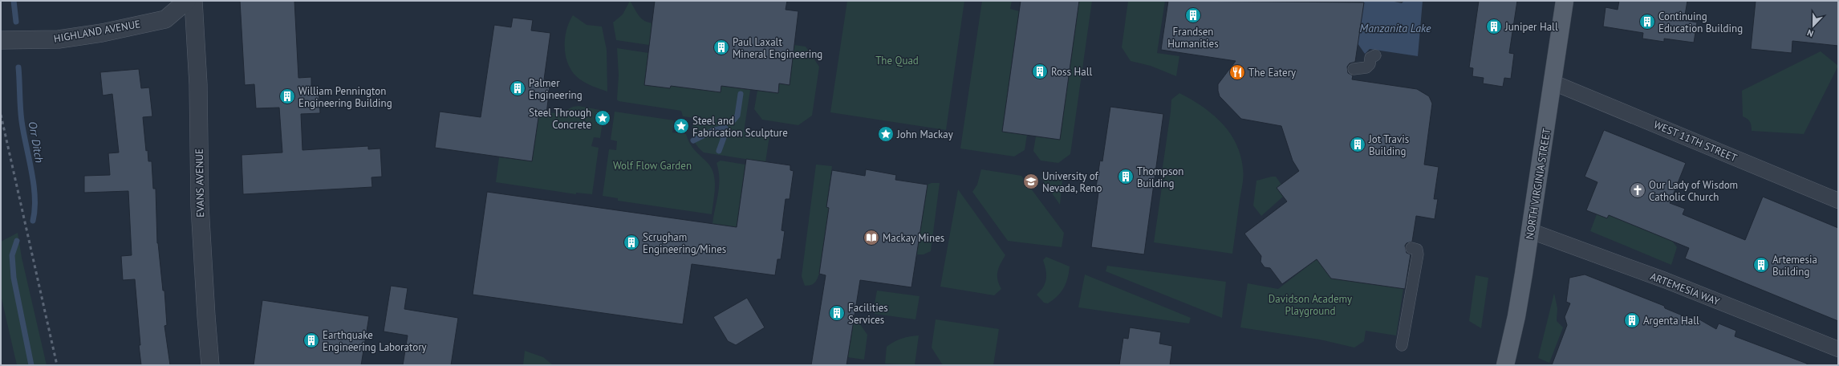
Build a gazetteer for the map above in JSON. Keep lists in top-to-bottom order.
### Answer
{
  "streets": {
    "main road": ["NORTH VIRGINIA STREET"],
    "street": [
      "HIGHLAND AVENUE",
      "WEST 11TH STREET",
      "EVANS AVENUE",
      "ARTEMESIA WAY"
    ]
  },
  "crossings": [
    ["WEST 11TH STREET", "NORTH VIRGINIA STREET"],
    ["NORTH VIRGINIA STREET", "ARTEMESIA WAY"]
  ],
  "water": ["Manzanita Lake", "Orr Ditch"],
  "parks": ["The Quad", "Wolf Flow Garden", "Davidson Academy Playground"],
  "places": {
    "building": [
      "Frandsen Humanities",
      "Continuing Education Building",
      "Juniper Hall",
      "Paul Laxalt Mineral Engineering",
      "Ross Hall",
      "Palmer Engineering",
      "William Pennington Engineering Building",
      "Jot Travis Building",
      "Thompson Building",
      "Scrugham Engineering/Mines",
      "Artemesia Building",
      "Facilities Services",
      "Argenta Hall",
      "Earthquake Engineering Laboratory"
    ],
    "restaurant": ["The Eatery"],
    "place": ["Steel Through Concrete", "Steel and Fabrication Sculpture", "John Mackay"],
    "school or university": ["University of Nevada, Reno"],
    "church": ["Our Lady of Wisdom Catholic Church"],
    "library": ["Mackay Mines"]
  },
  "north": "bottom"
}
